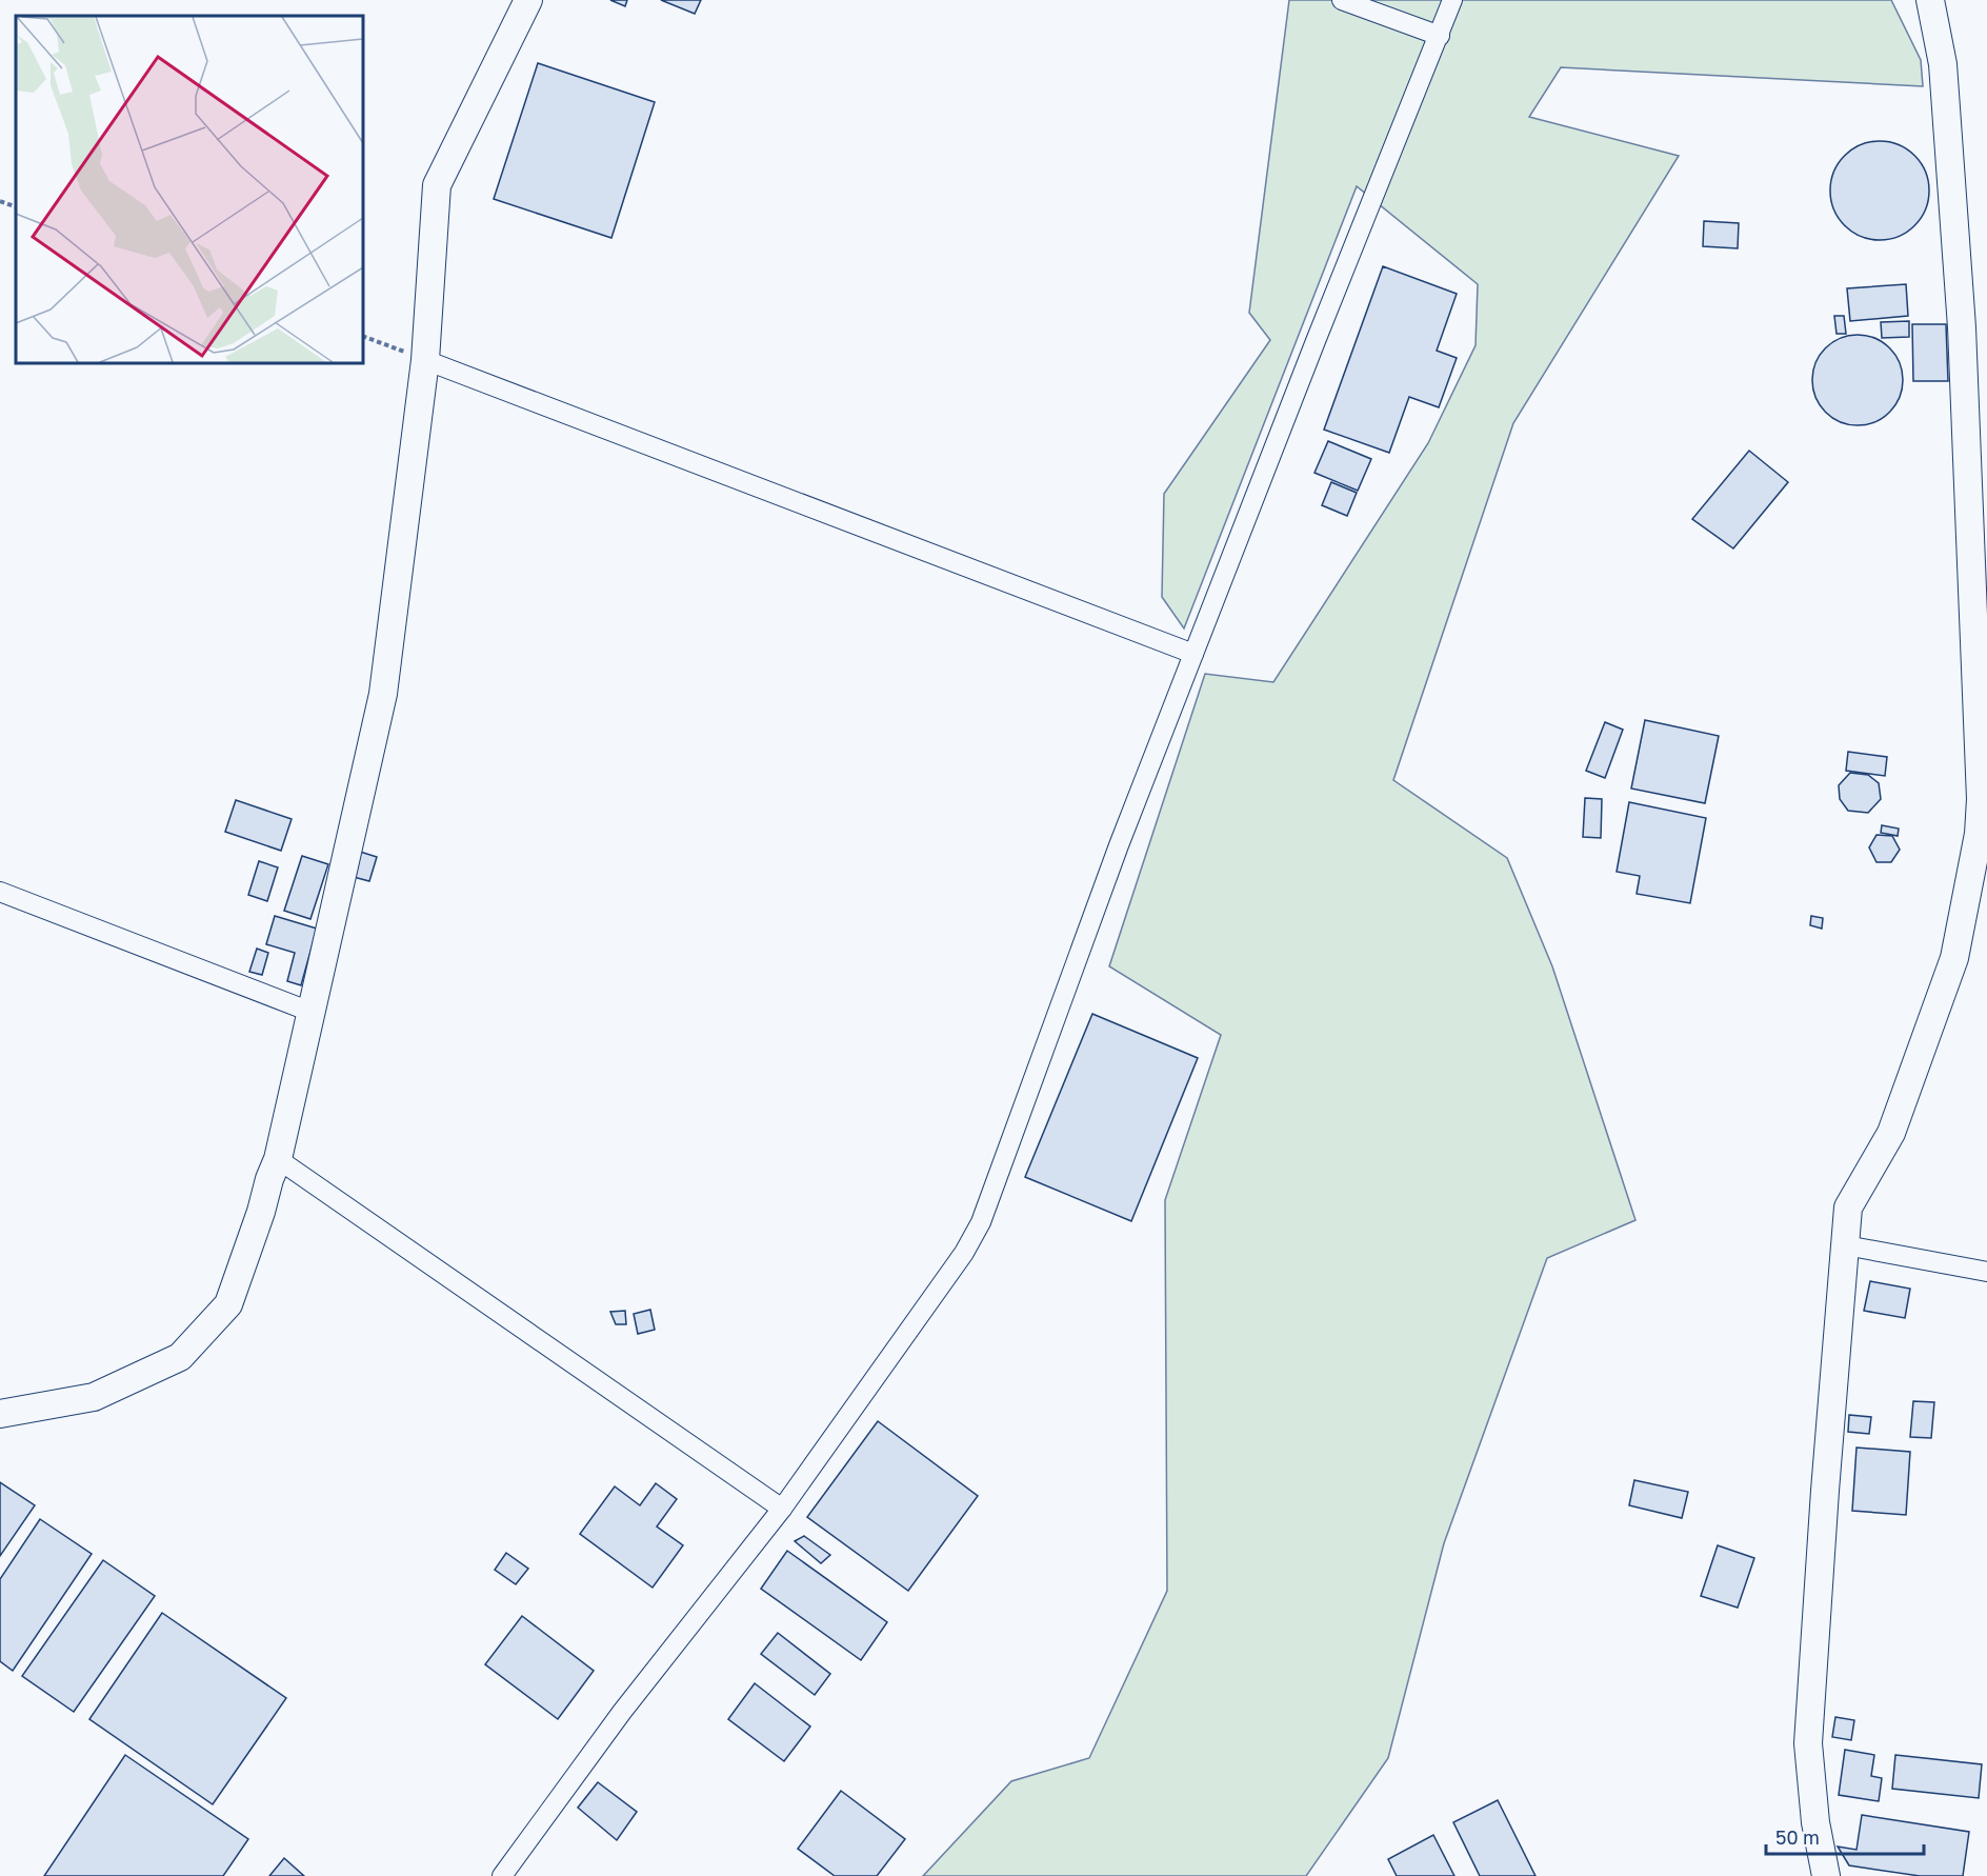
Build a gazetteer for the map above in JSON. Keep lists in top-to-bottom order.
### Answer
{
  "scale_bar": "50 m"
}
